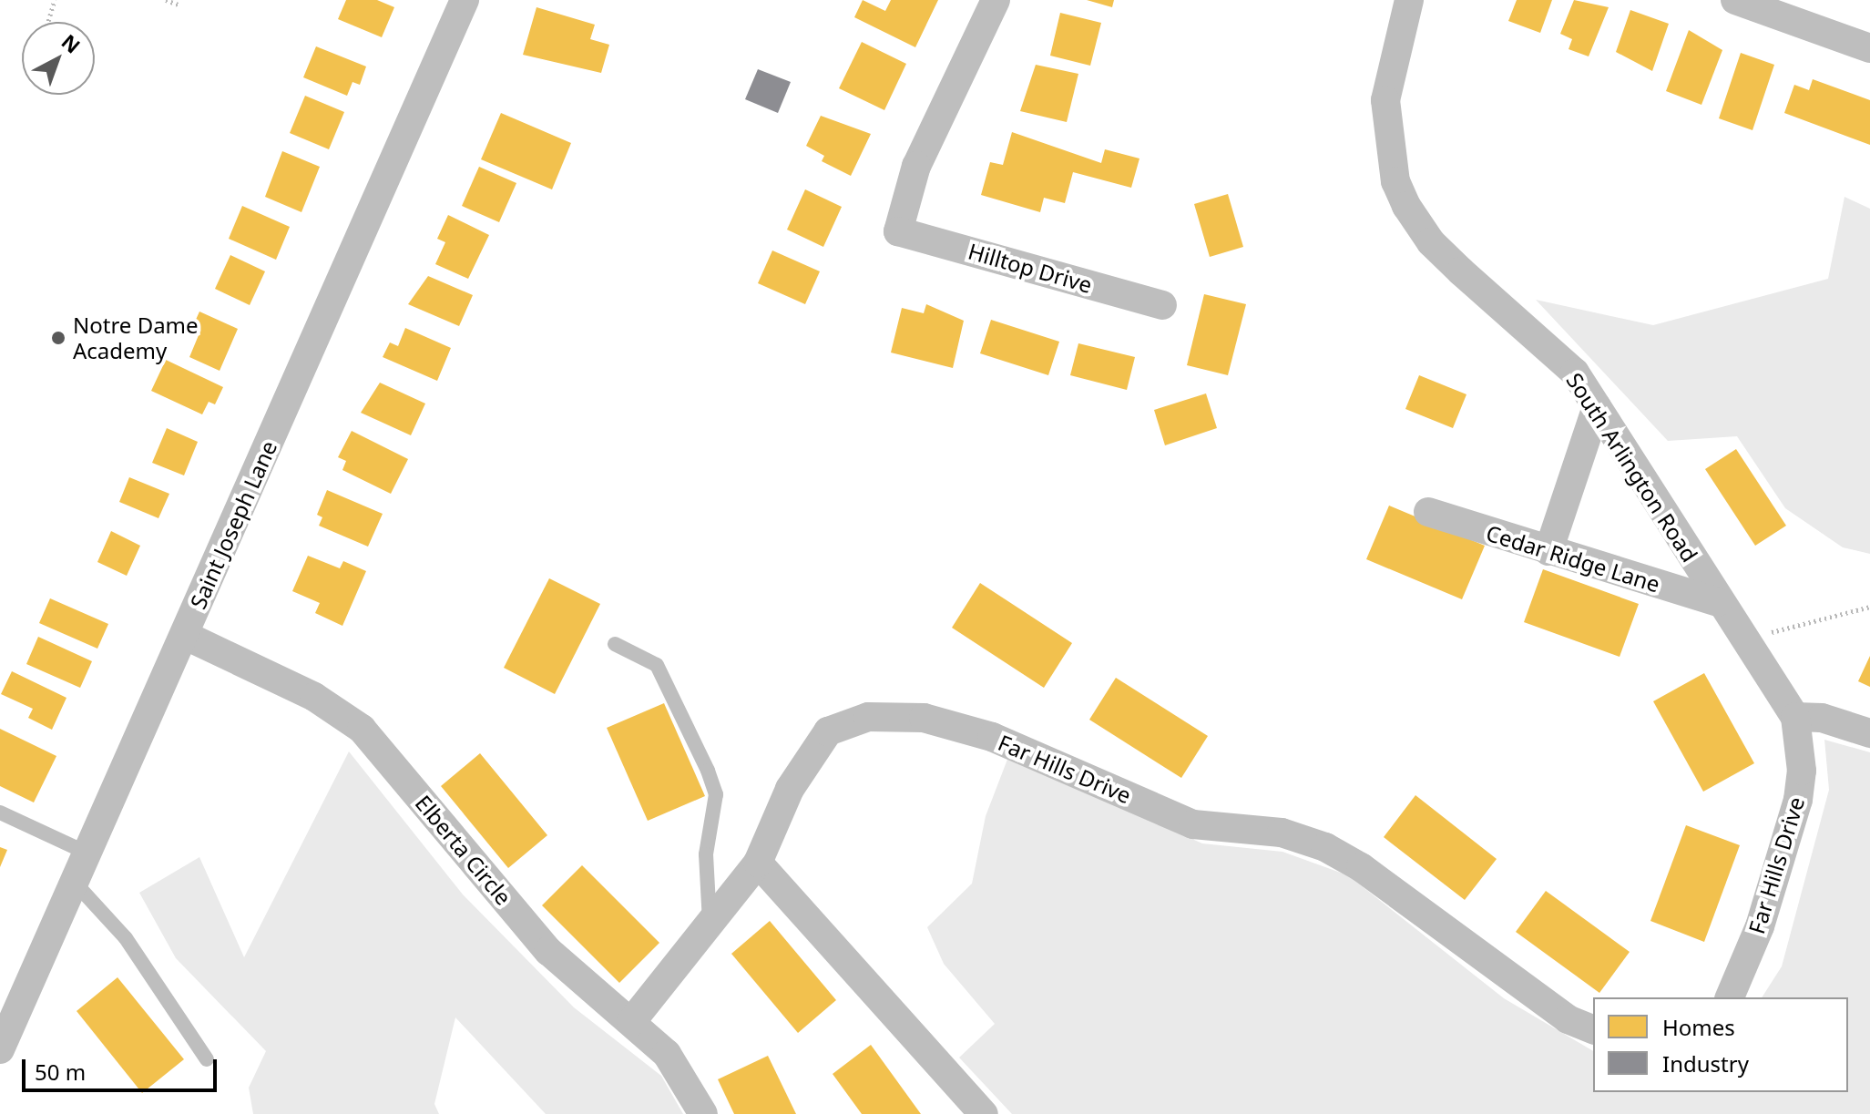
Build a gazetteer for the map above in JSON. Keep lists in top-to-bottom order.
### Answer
{
  "streets": {
    "street": [
      "Hilltop Drive",
      "South Arlington Road",
      "Saint Joseph Lane",
      "Cedar Ridge Lane",
      "Far Hills Drive",
      "Elberta Circle"
    ]
  },
  "crossings": [
    ["South Arlington Road", "Cedar Ridge Lane"],
    ["South Arlington Road", "Far Hills Drive"],
    ["Saint Joseph Lane", "Elberta Circle"],
    ["Far Hills Drive", "Elberta Circle"]
  ],
  "places": ["Notre Dame Academy"],
  "legend": ["Homes", "Industry"],
  "scale_bar": "50 m",
  "north": "top right"
}
